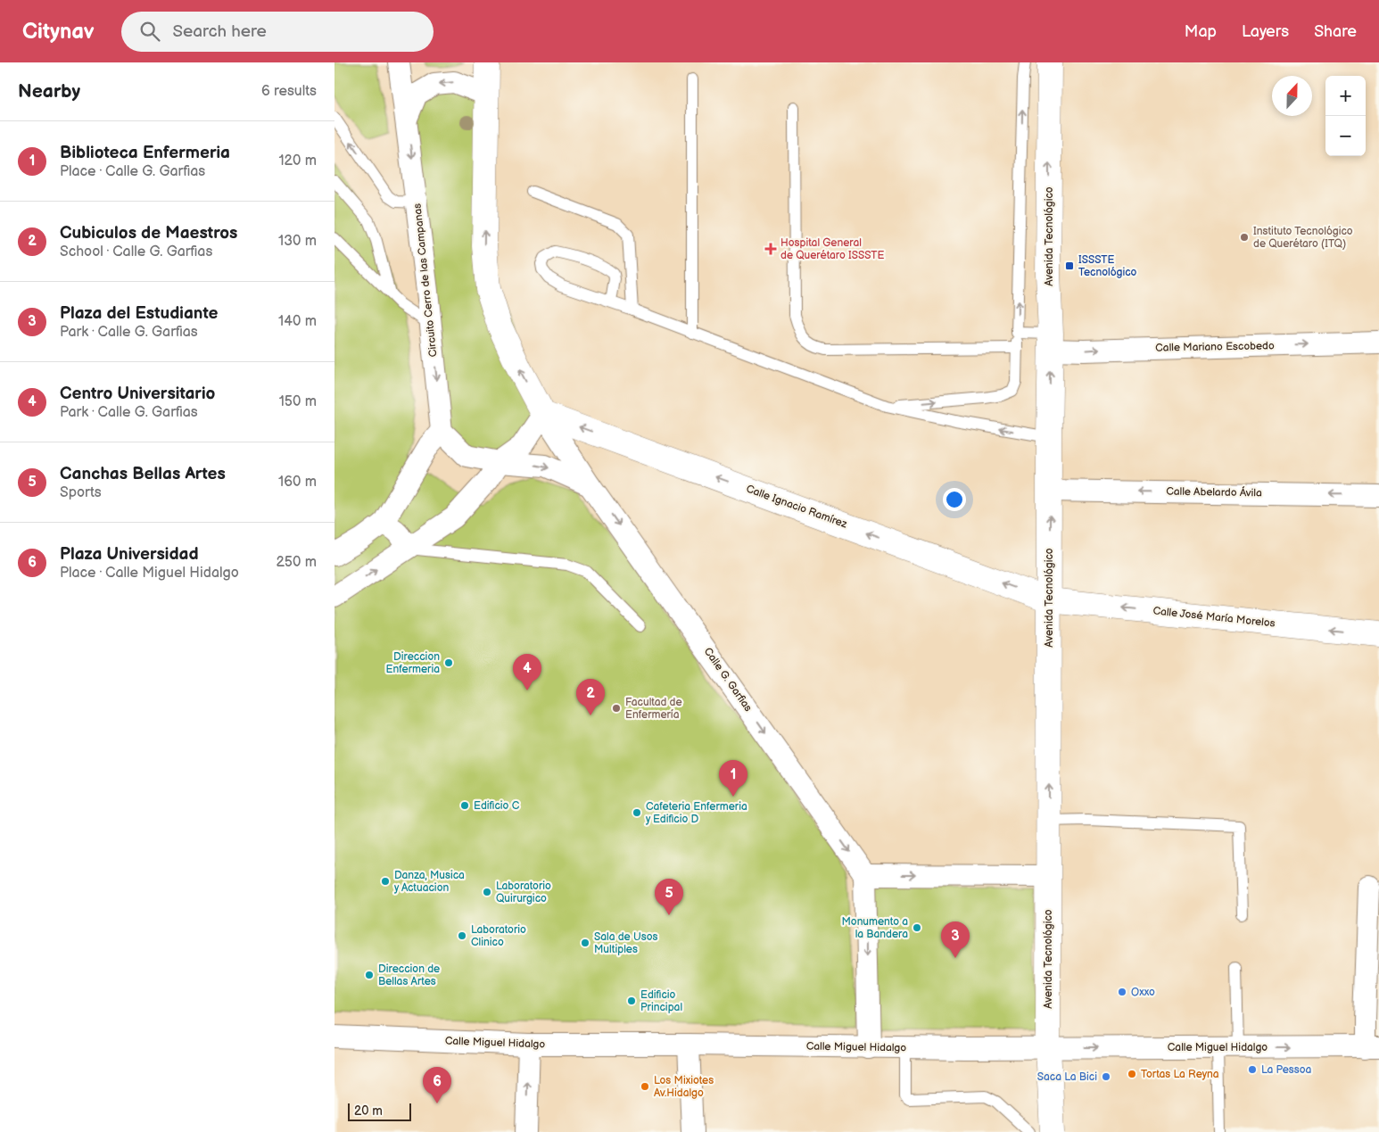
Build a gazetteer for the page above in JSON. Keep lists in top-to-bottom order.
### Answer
{
  "streets": {
    "street": [
      "Avenida Tecnológico",
      "Circuito Cerro de las Campanas",
      "Calle Mariano Escobedo",
      "Calle Abelardo Ávila",
      "Calle Ignacio Ramírez",
      "Calle José María Morelos",
      "Calle G. Garfias",
      "Calle Miguel Hidalgo"
    ]
  },
  "crossings": [
    ["Avenida Tecnológico", "Calle Mariano Escobedo"],
    ["Avenida Tecnológico", "Calle Abelardo Ávila"],
    ["Avenida Tecnológico", "Calle Ignacio Ramírez"],
    ["Avenida Tecnológico", "Calle José María Morelos"],
    ["Avenida Tecnológico", "Calle Miguel Hidalgo"],
    ["Calle Ignacio Ramírez", "Calle José María Morelos"],
    ["Calle Ignacio Ramírez", "Calle G. Garfias"]
  ],
  "one_way": [
    "Avenida Tecnológico",
    "Calle Mariano Escobedo",
    "Calle Abelardo Ávila",
    "Calle Ignacio Ramírez",
    "Calle José María Morelos",
    "Calle G. Garfias"
  ],
  "places": {
    "other": [
      "Instituto Tecnológico de Querétaro (ITQ)",
      "Direccion Enfermeria",
      "Facultad de Enfermería",
      "Edificio C",
      "Cafeteria Enfermeria y Edificio D",
      "Danza, Musica y Actuacion",
      "Laboratorio Quirurgico",
      "Monumento a la Bandera",
      "Laboratorio Clinico",
      "Sala de Usos Multiples",
      "Direccion de Bellas Artes",
      "Oxxo",
      "Edificio Principal",
      "La Pessoa",
      "Tortas La Reyna",
      "Saca La Bici",
      "Los Mixiotes Av.Hidalgo"
    ],
    "health": ["Hospital General de Querétaro ISSSTE"],
    "transit": ["ISSSTE Tecnológico"]
  },
  "scale_bar": "20 m",
  "north": "top",
  "page": {
    "header": "Citynav",
    "search": "Search here",
    "nav": ["Map", "Layers", "Share"],
    "heading": ["Nearby", "6 results"],
    "map_buttons": ["+", "−"],
    "list": [
      {
        "mark": "1",
        "name": "Biblioteca Enfermeria",
        "note": "Place · Calle G. Garfias",
        "value": "120 m"
      },
      {
        "mark": "2",
        "name": "Cubiculos de Maestros",
        "note": "School · Calle G. Garfias",
        "value": "130 m"
      },
      {
        "mark": "3",
        "name": "Plaza del Estudiante",
        "note": "Park · Calle G. Garfias",
        "value": "140 m"
      },
      {
        "mark": "4",
        "name": "Centro Universitario",
        "note": "Park · Calle G. Garfias",
        "value": "150 m"
      },
      {
        "mark": "5",
        "name": "Canchas Bellas Artes",
        "note": "Sports",
        "value": "160 m"
      },
      {
        "mark": "6",
        "name": "Plaza Universidad",
        "note": "Place · Calle Miguel Hidalgo",
        "value": "250 m"
      }
    ],
    "pins": [
      "4",
      "2",
      "1",
      "5",
      "3",
      "6"
    ],
    "scale": "20 m"
  }
}
